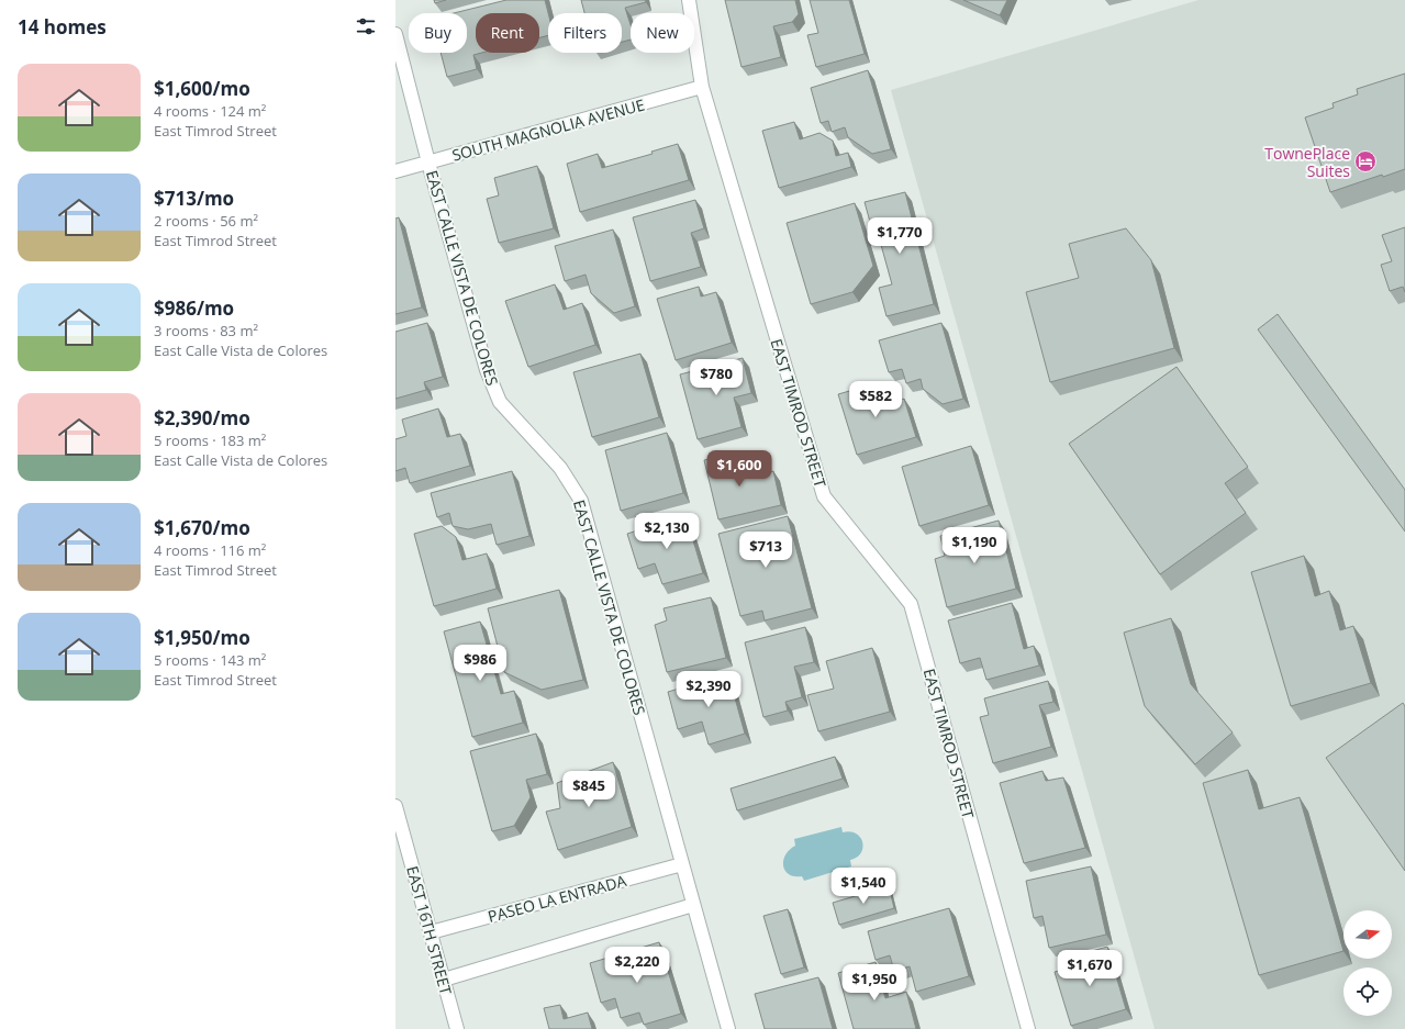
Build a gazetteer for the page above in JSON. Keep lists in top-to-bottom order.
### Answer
{
  "streets": {
    "street": [
      "SOUTH MAGNOLIA AVENUE",
      "EAST CALLE VISTA DE COLORES",
      "EAST TIMROD STREET",
      "PASEO LA ENTRADA",
      "EAST 16TH STREET"
    ]
  },
  "crossings": [
    ["SOUTH MAGNOLIA AVENUE", "EAST CALLE VISTA DE COLORES"],
    ["SOUTH MAGNOLIA AVENUE", "EAST TIMROD STREET"],
    ["EAST CALLE VISTA DE COLORES", "PASEO LA ENTRADA"],
    ["PASEO LA ENTRADA", "EAST 16TH STREET"]
  ],
  "places": {
    "hotel": ["TownePlace Suites"]
  },
  "north": "right",
  "page": {
    "heading": "14 homes",
    "chip": [
      "Buy",
      "Rent",
      "Filters",
      "New"
    ],
    "list": [
      {
        "name": "$1,600/mo",
        "note": "4 rooms · 124 m² · East Timrod Street"
      },
      {
        "name": "$713/mo",
        "note": "2 rooms · 56 m² · East Timrod Street"
      },
      {
        "name": "$986/mo",
        "note": "3 rooms · 83 m² · East Calle Vista de Colores"
      },
      {
        "name": "$2,390/mo",
        "note": "5 rooms · 183 m² · East Calle Vista de Colores"
      },
      {
        "name": "$1,670/mo",
        "note": "4 rooms · 116 m² · East Timrod Street"
      },
      {
        "name": "$1,950/mo",
        "note": "5 rooms · 143 m² · East Timrod Street"
      }
    ],
    "price": [
      "$1,770",
      "$780",
      "$582",
      "$1,600",
      "$2,130",
      "$1,190",
      "$713",
      "$986",
      "$2,390",
      "$845",
      "$1,540",
      "$2,220",
      "$1,670",
      "$1,950"
    ]
  }
}
